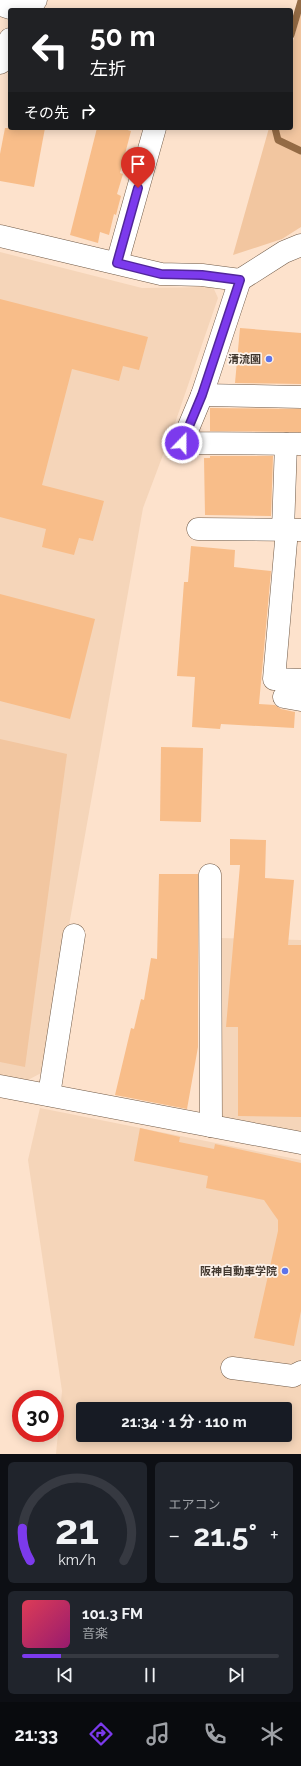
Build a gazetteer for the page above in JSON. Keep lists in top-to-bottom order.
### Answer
{
  "places": ["清流園", "阪神自動車学院"],
  "page": {
    "turn": ["50 m", "左折"],
    "then": "その先",
    "limit": "30",
    "trip": "21:34 · 1 分 · 110 m",
    "tile": "エアコン",
    "heat": ["−", "21.5°", "+"],
    "song": ["101.3 FM", "音楽"],
    "tabs": "21:33",
    "gauge": ["21", "km/h"]
  }
}
